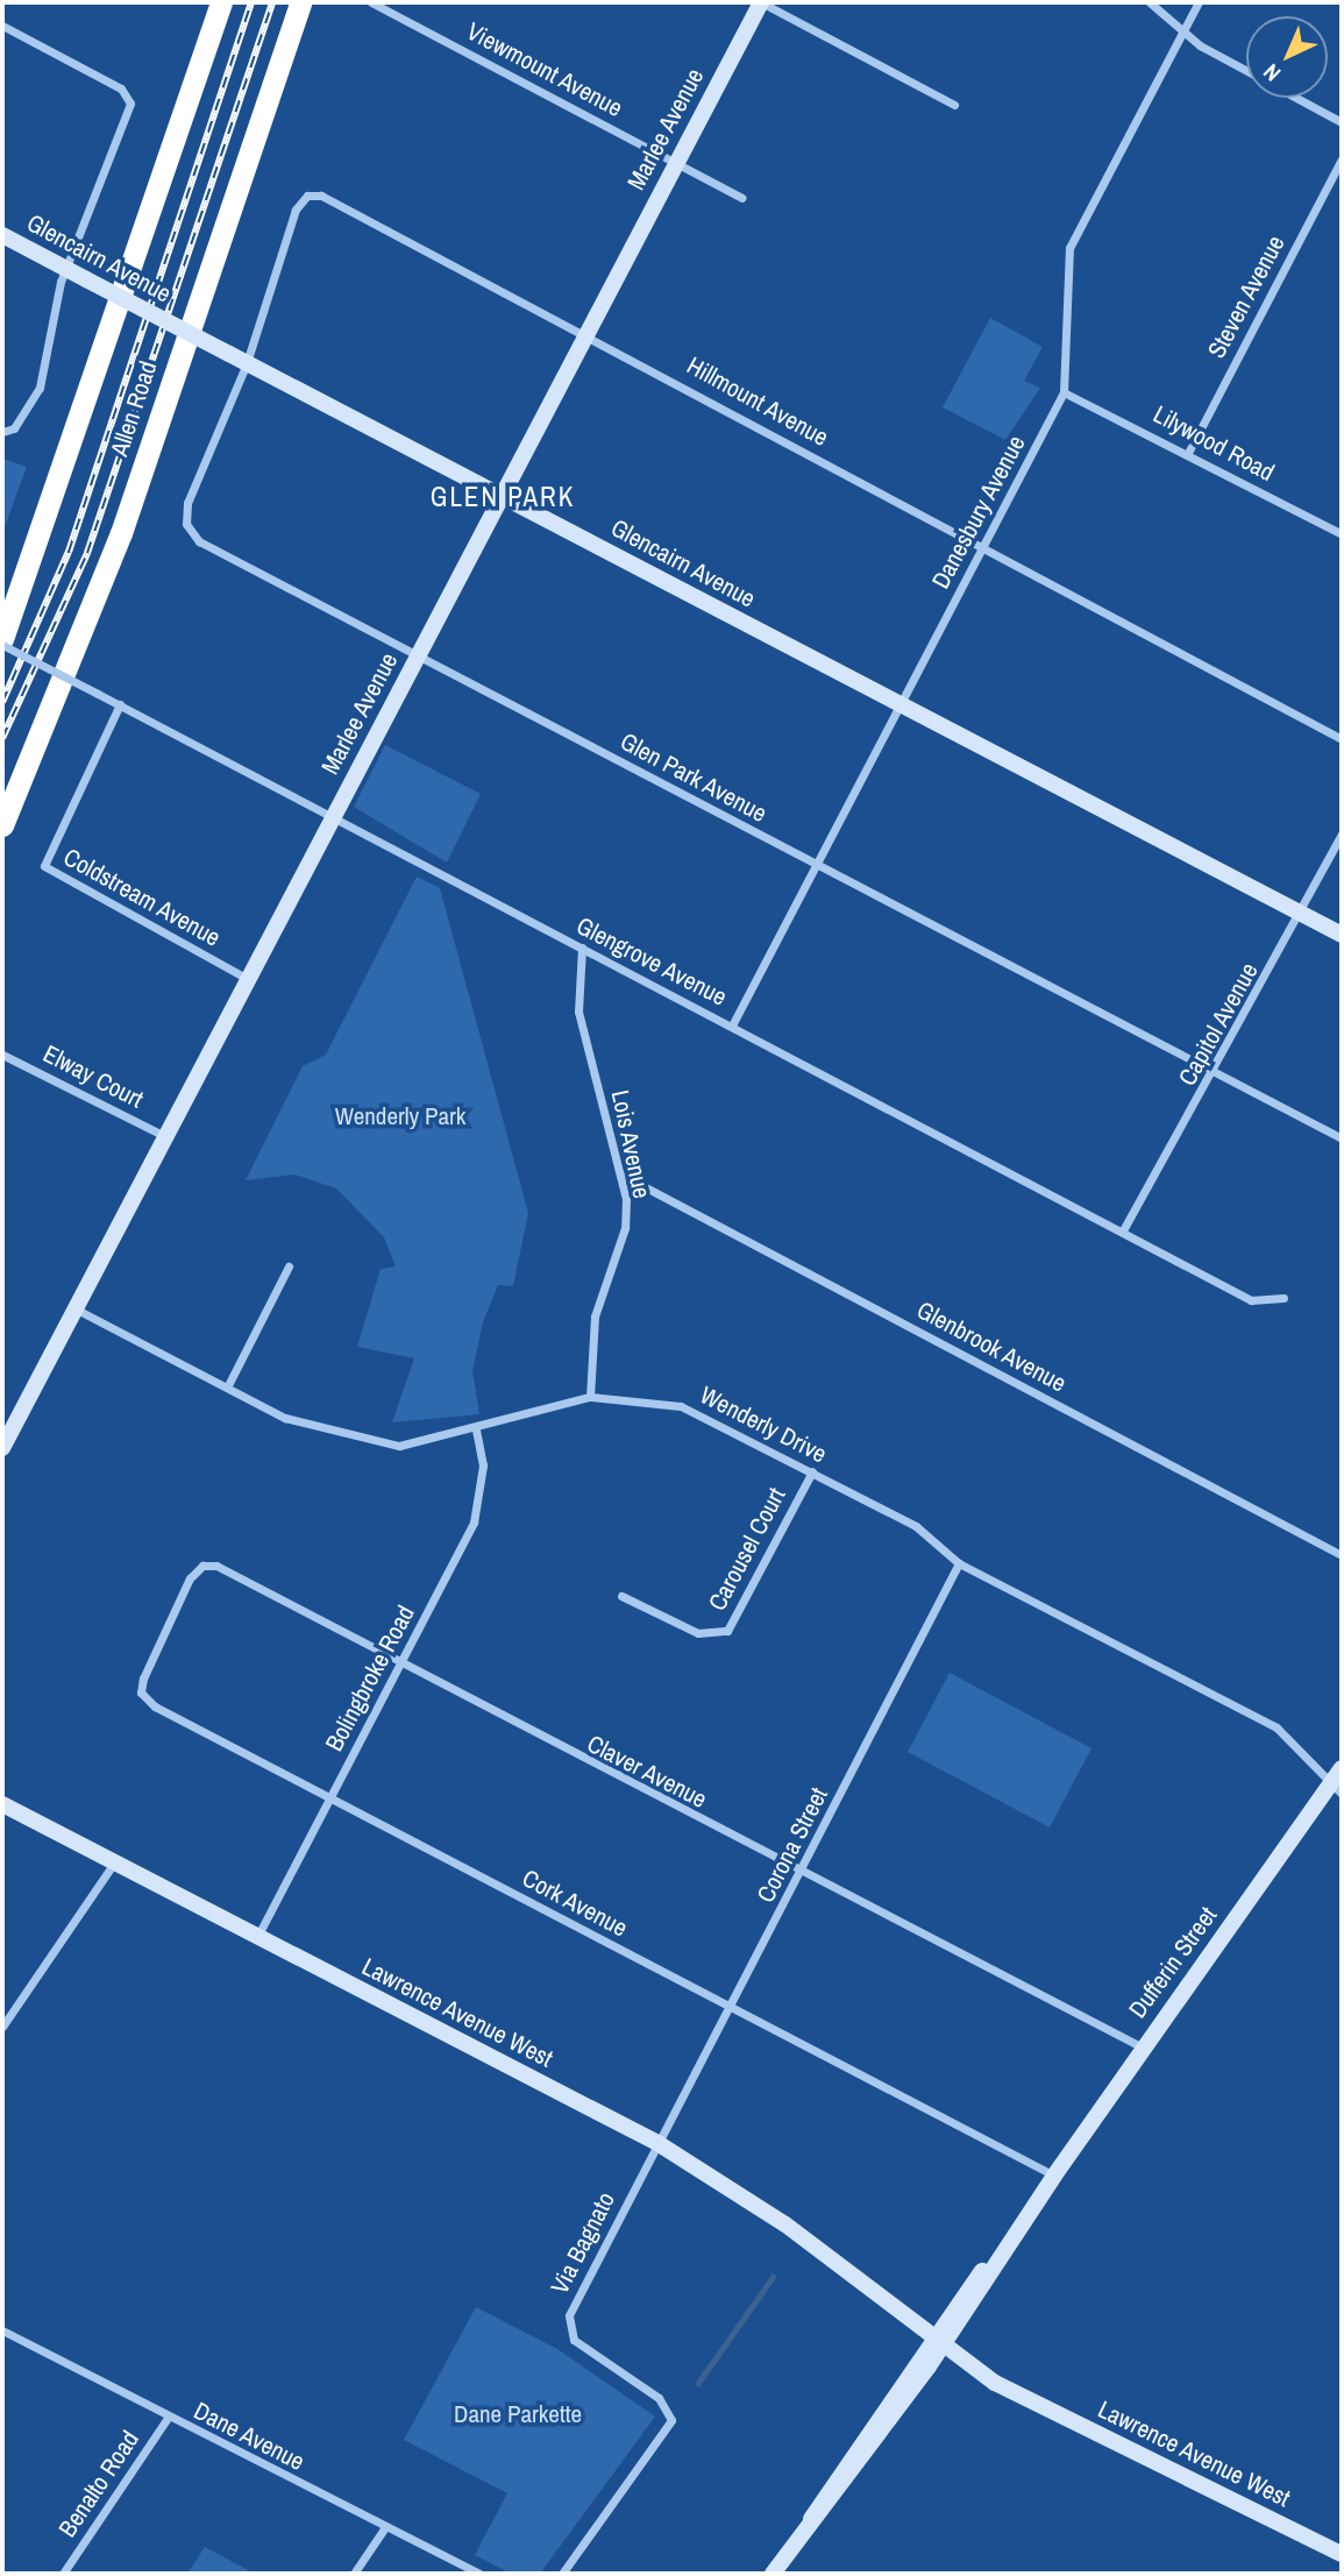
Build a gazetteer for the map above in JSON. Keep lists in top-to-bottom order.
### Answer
{
  "streets": {
    "highway": ["Allen Road"],
    "street": [
      "Viewmount Avenue",
      "Marlee Avenue",
      "Glencairn Avenue",
      "Steven Avenue",
      "Hillmount Avenue",
      "Lilywood Road",
      "Danesbury Avenue",
      "Glen Park Avenue",
      "Coldstream Avenue",
      "Glengrove Avenue",
      "Capitol Avenue",
      "Elway Court",
      "Lois Avenue",
      "Glenbrook Avenue",
      "Wenderly Drive",
      "Carousel Court",
      "Bolingbroke Road",
      "Claver Avenue",
      "Corona Street",
      "Cork Avenue",
      "Dufferin Street",
      "Lawrence Avenue West",
      "Via Bagnato",
      "Dane Avenue",
      "Benalto Road"
    ]
  },
  "crossings": [
    ["Viewmount Avenue", "Marlee Avenue"],
    ["Marlee Avenue", "Glencairn Avenue"],
    ["Marlee Avenue", "Hillmount Avenue"],
    ["Marlee Avenue", "Glen Park Avenue"],
    ["Marlee Avenue", "Coldstream Avenue"],
    ["Marlee Avenue", "Glengrove Avenue"],
    ["Marlee Avenue", "Elway Court"],
    ["Marlee Avenue", "Wenderly Drive"],
    ["Glencairn Avenue", "Hillmount Avenue"],
    ["Glencairn Avenue", "Danesbury Avenue"],
    ["Glencairn Avenue", "Glen Park Avenue"],
    ["Glencairn Avenue", "Capitol Avenue"],
    ["Steven Avenue", "Lilywood Road"],
    ["Hillmount Avenue", "Danesbury Avenue"],
    ["Hillmount Avenue", "Glen Park Avenue"],
    ["Lilywood Road", "Danesbury Avenue"],
    ["Danesbury Avenue", "Glen Park Avenue"],
    ["Danesbury Avenue", "Glengrove Avenue"],
    ["Glen Park Avenue", "Capitol Avenue"],
    ["Coldstream Avenue", "Glengrove Avenue"],
    ["Glengrove Avenue", "Capitol Avenue"],
    ["Glengrove Avenue", "Lois Avenue"],
    ["Lois Avenue", "Glenbrook Avenue"],
    ["Lois Avenue", "Wenderly Drive"],
    ["Wenderly Drive", "Carousel Court"],
    ["Wenderly Drive", "Bolingbroke Road"],
    ["Wenderly Drive", "Corona Street"],
    ["Wenderly Drive", "Dufferin Street"],
    ["Bolingbroke Road", "Claver Avenue"],
    ["Bolingbroke Road", "Cork Avenue"],
    ["Bolingbroke Road", "Lawrence Avenue West"],
    ["Claver Avenue", "Corona Street"],
    ["Claver Avenue", "Cork Avenue"],
    ["Claver Avenue", "Dufferin Street"],
    ["Corona Street", "Cork Avenue"],
    ["Corona Street", "Lawrence Avenue West"],
    ["Corona Street", "Via Bagnato"],
    ["Cork Avenue", "Dufferin Street"],
    ["Dufferin Street", "Lawrence Avenue West"],
    ["Lawrence Avenue West", "Via Bagnato"],
    ["Dane Avenue", "Benalto Road"]
  ],
  "districts": ["GLEN PARK"],
  "parks": ["Wenderly Park", "Dane Parkette"],
  "north": "bottom left"
}
